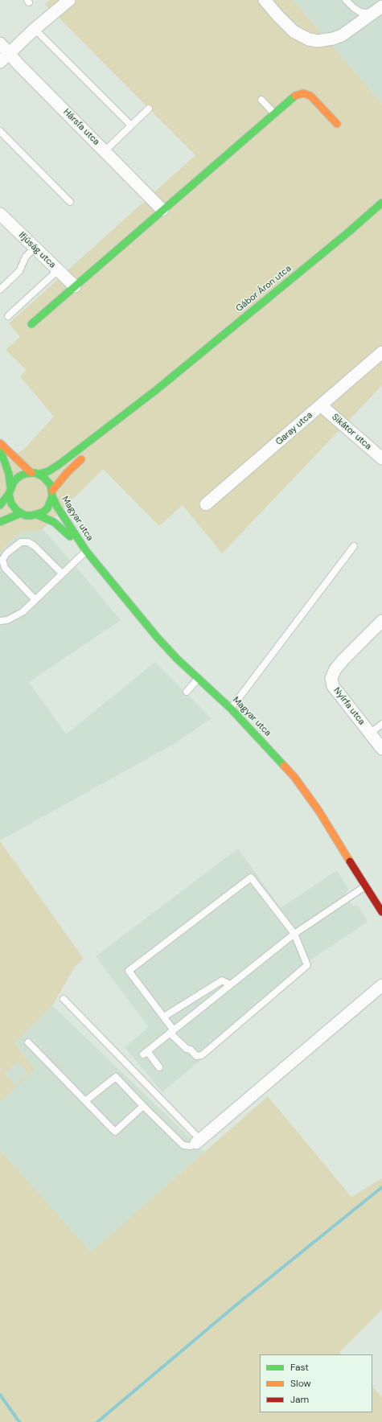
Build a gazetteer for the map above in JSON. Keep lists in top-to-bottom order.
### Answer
{
  "streets": {
    "street": [
      "Hársfa utca",
      "Ifjúság utca",
      "Gábor Áron utca",
      "Garay utca",
      "Sikátor utca",
      "Magyar utca",
      "Nyírfa utca"
    ]
  },
  "crossings": [
    ["Gábor Áron utca", "Magyar utca"],
    ["Garay utca", "Sikátor utca"]
  ],
  "legend": ["Fast", "Slow", "Jam"]
}
